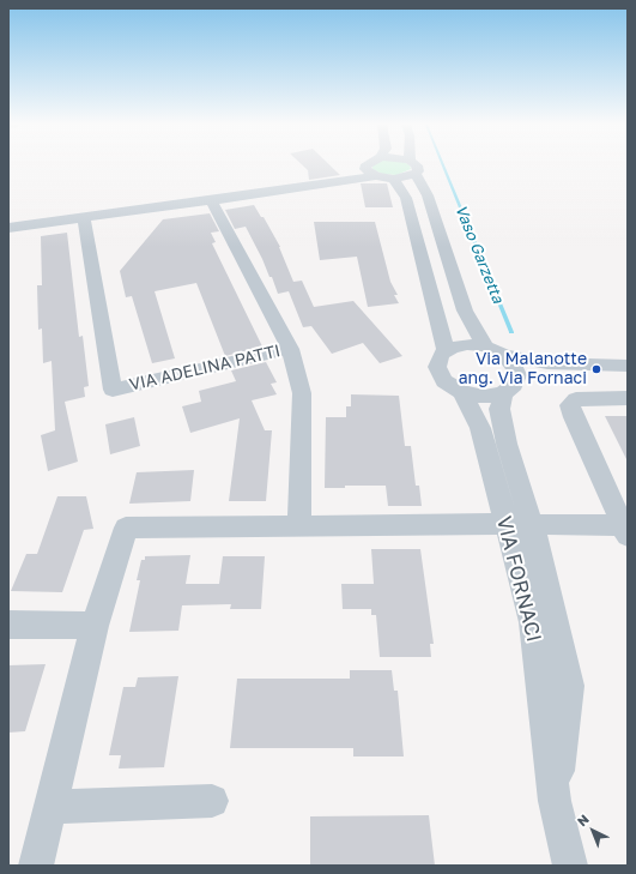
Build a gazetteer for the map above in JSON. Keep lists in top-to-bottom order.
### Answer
{
  "streets": {
    "street": ["VIA ADELINA PATTI", "VIA FORNACI"]
  },
  "water": ["Vaso Garzetta"],
  "places": ["Via Malanotte ang. Via Fornaci"],
  "north": "top left"
}
